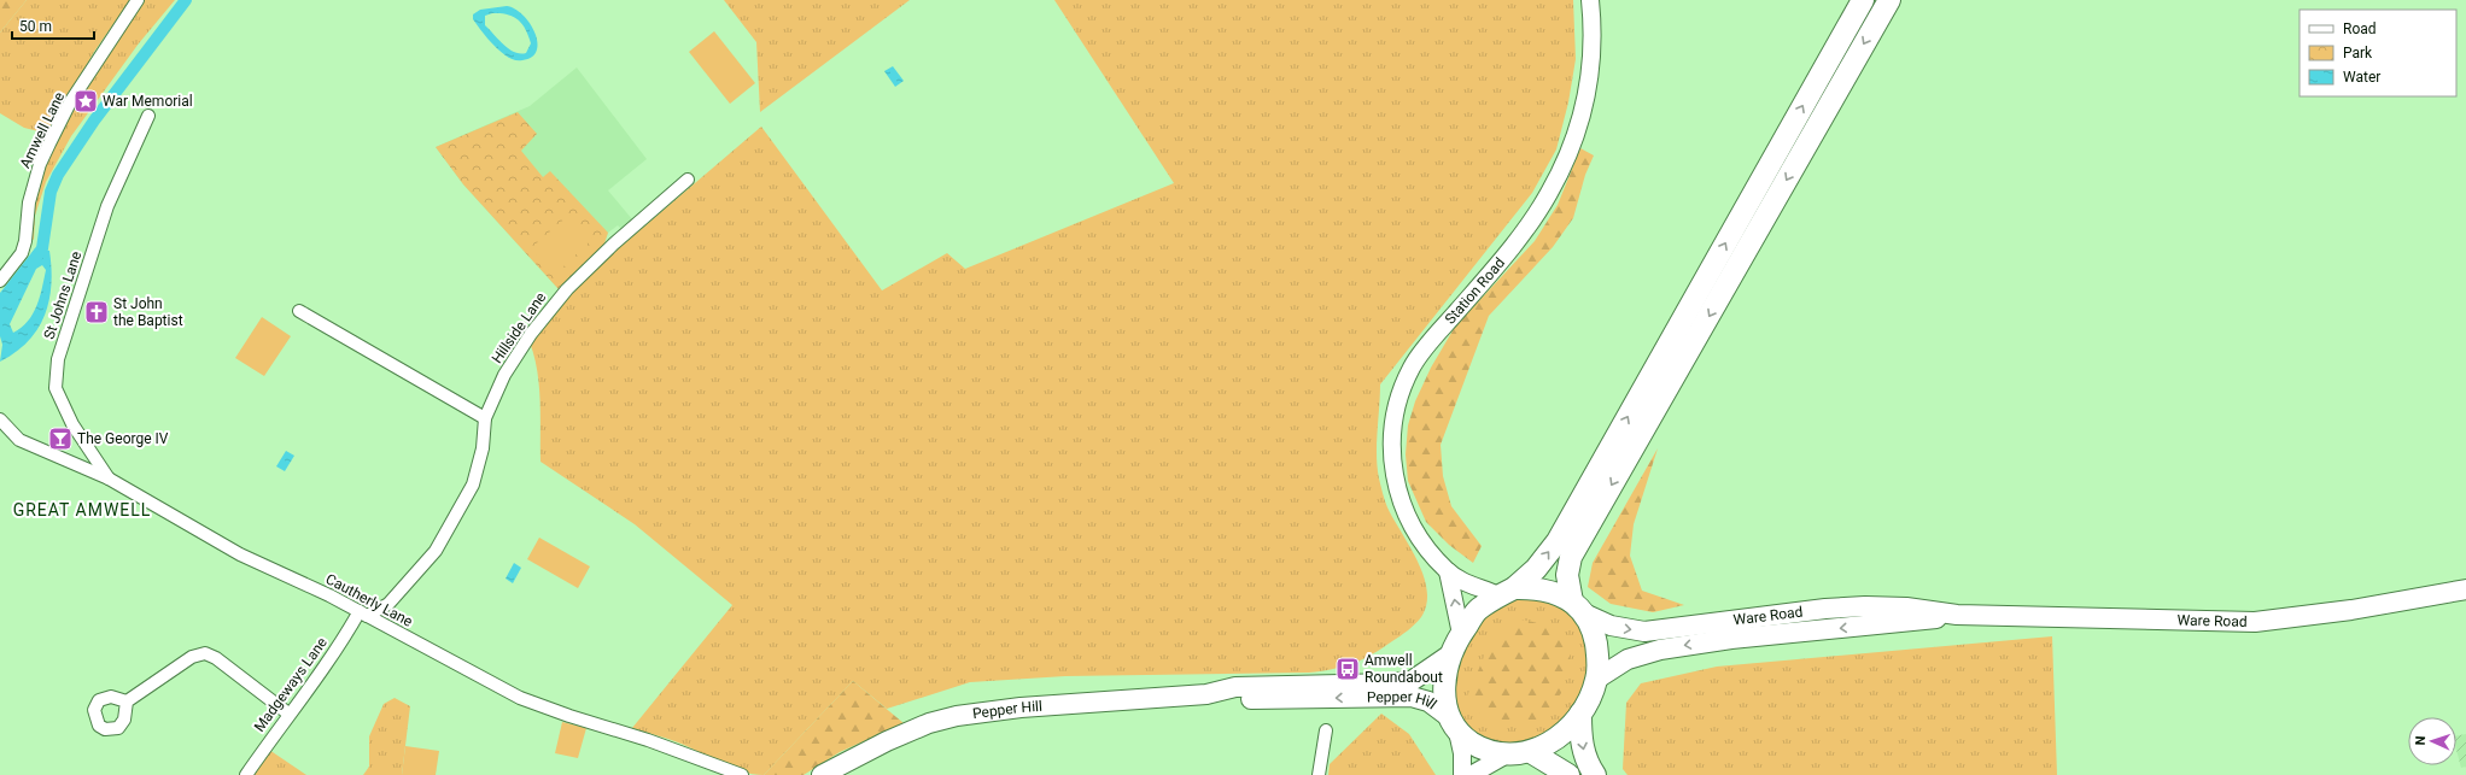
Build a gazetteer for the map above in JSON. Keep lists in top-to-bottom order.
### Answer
{
  "streets": {
    "main road": ["Station Road", "Ware Road", "Pepper Hill"],
    "street": [
      "Amwell Lane",
      "St Johns Lane",
      "Hillside Lane",
      "Cautherly Lane",
      "Madgeways Lane"
    ]
  },
  "crossings": [
    ["Station Road", "Ware Road"],
    ["Station Road", "Pepper Hill"],
    ["St Johns Lane", "Cautherly Lane"],
    ["Hillside Lane", "Cautherly Lane"],
    ["Hillside Lane", "Madgeways Lane"],
    ["Cautherly Lane", "Madgeways Lane"],
    ["Ware Road", "Pepper Hill"]
  ],
  "districts": ["GREAT AMWELL"],
  "places": {
    "place": ["War Memorial"],
    "church": ["St John the Baptist"],
    "bar": ["The George IV"],
    "bus stop": ["Amwell Roundabout"]
  },
  "legend": ["Road", "Park", "Water"],
  "scale_bar": "50 m",
  "north": "left"
}
